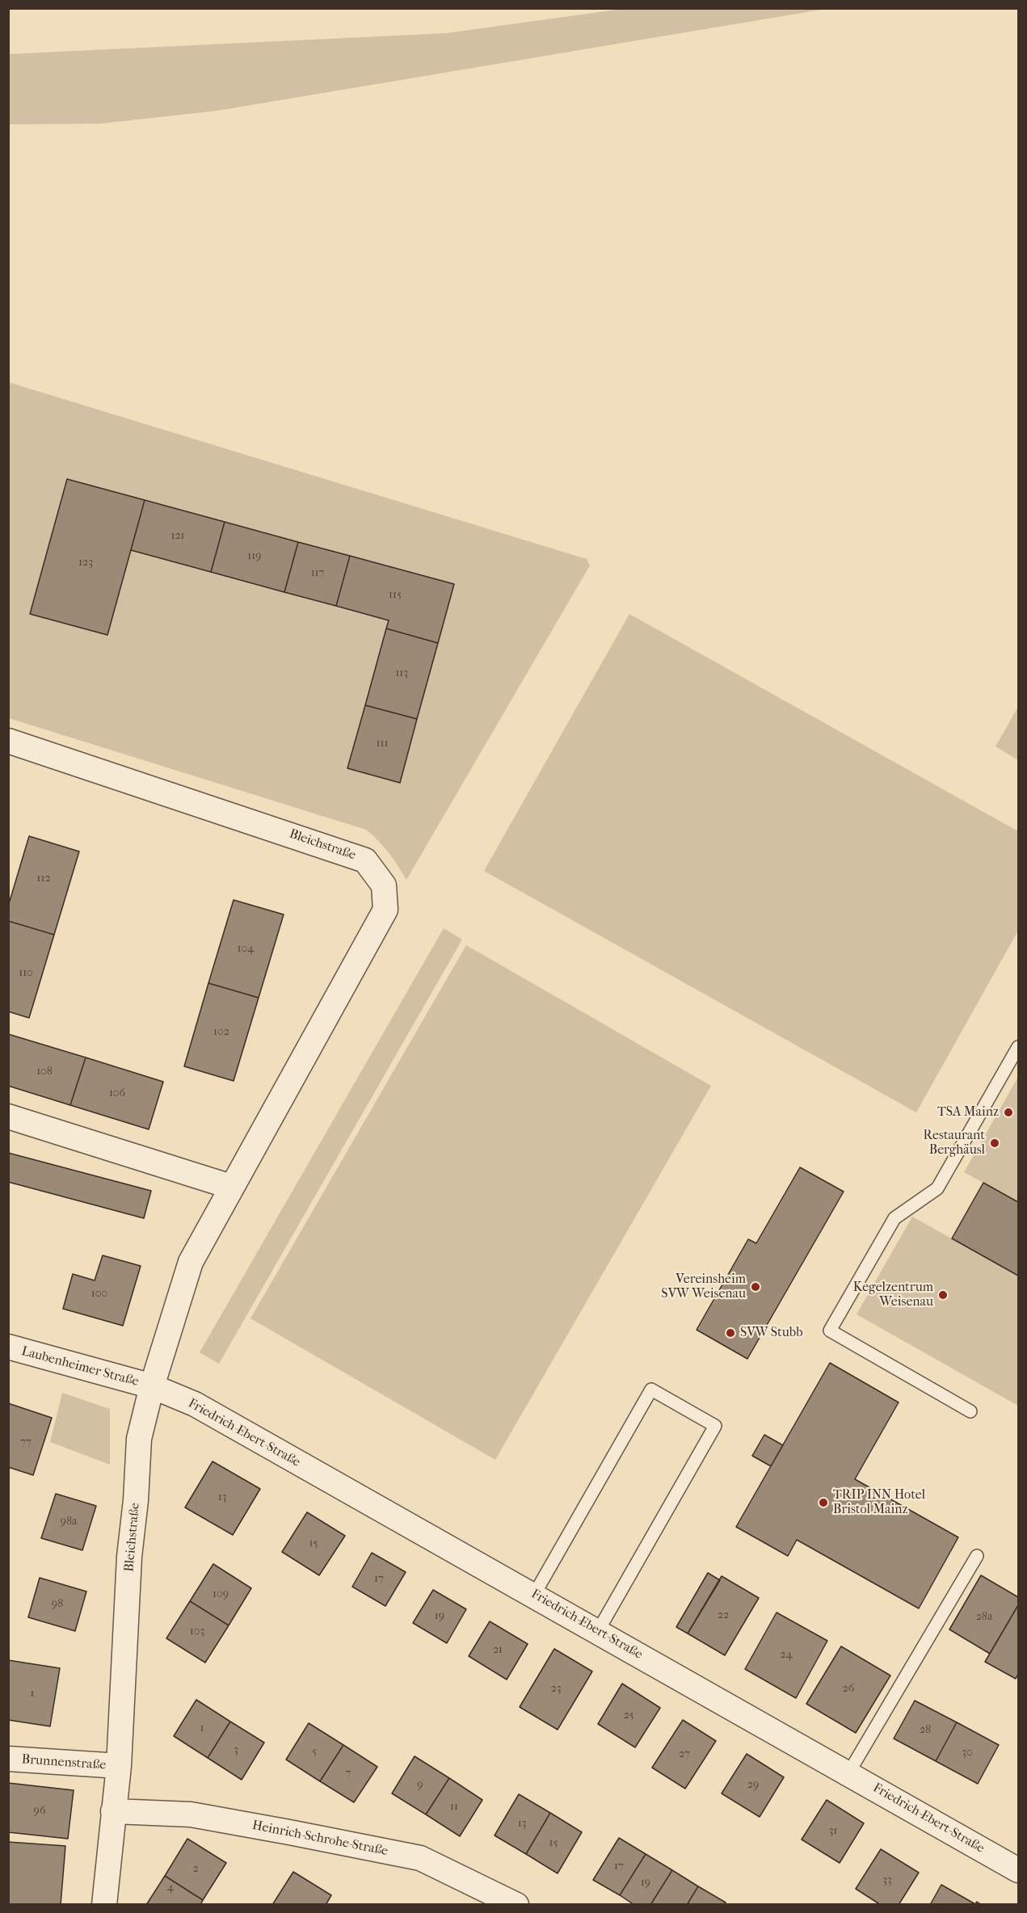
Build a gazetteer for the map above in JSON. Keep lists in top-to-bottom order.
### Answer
{
  "streets": {
    "street": [
      "Bleichstraße",
      "Laubenheimer Straße",
      "Friedrich-Ebert-Straße",
      "Brunnenstraße",
      "Heinrich-Schrohe-Straße"
    ]
  },
  "crossings": [
    ["Bleichstraße", "Laubenheimer Straße"],
    ["Bleichstraße", "Friedrich-Ebert-Straße"],
    ["Bleichstraße", "Brunnenstraße"],
    ["Bleichstraße", "Heinrich-Schrohe-Straße"],
    ["Laubenheimer Straße", "Friedrich-Ebert-Straße"]
  ],
  "places": [
    "TSA Mainz",
    "Restaurant Berghäusl",
    "Vereinsheim SVW Weisenau",
    "Kegelzentrum Weisenau",
    "SVW Stubb",
    "TRIP INN Hotel Bristol Mainz"
  ],
  "house_numbers": [
    "121",
    "119",
    "123",
    "117",
    "115",
    "113",
    "111",
    "112",
    "104",
    "110",
    "102",
    "108",
    "106",
    "100",
    "77",
    "13",
    "98a",
    "15",
    "17",
    "109",
    "98",
    "22",
    "19",
    "28a",
    "103",
    "21",
    "24",
    "23",
    "26",
    "1",
    "25",
    "1",
    "28",
    "3",
    "5",
    "30",
    "27",
    "7",
    "9",
    "29",
    "11",
    "96",
    "13",
    "31",
    "15",
    "17",
    "2",
    "33",
    "19",
    "4"
  ]
}
